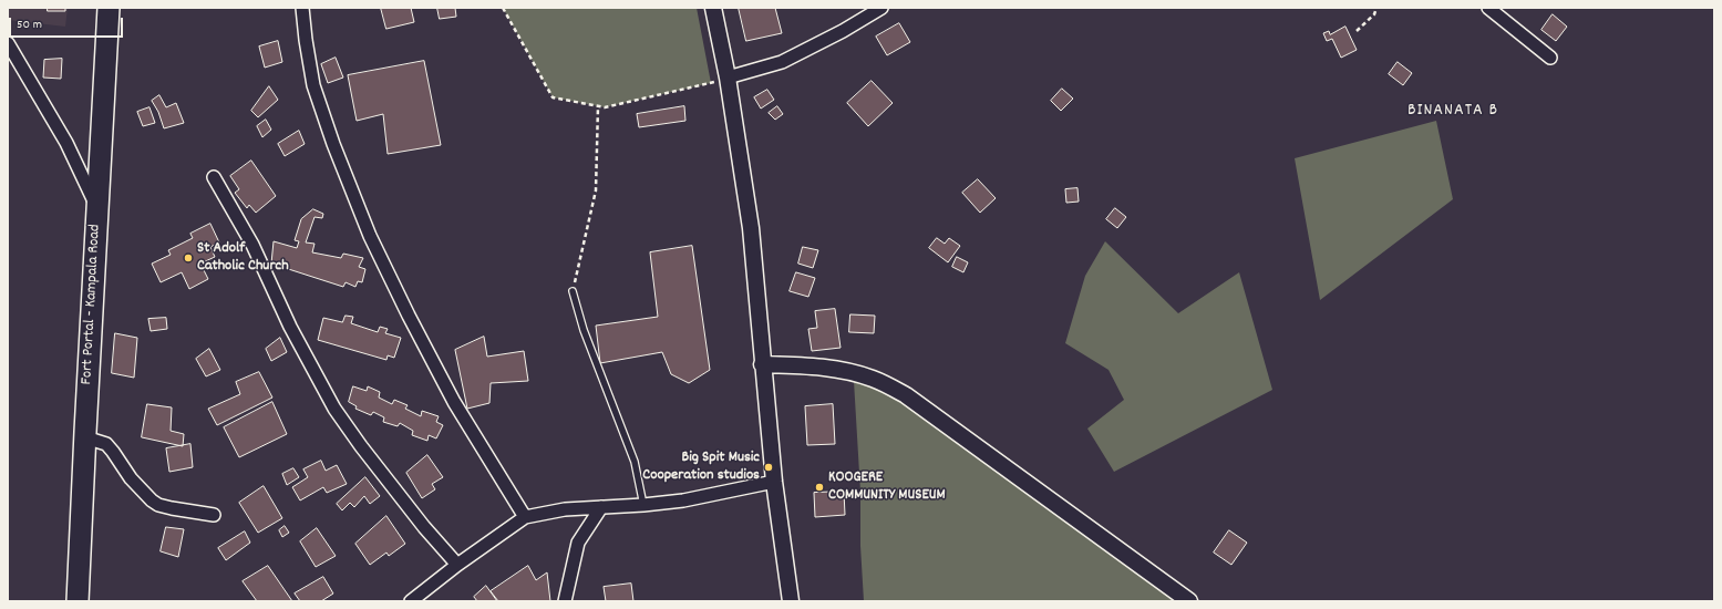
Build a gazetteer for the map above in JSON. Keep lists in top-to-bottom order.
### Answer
{
  "streets": {
    "highway": ["Fort Portal - Kampala Road"]
  },
  "districts": ["BINANATA B"],
  "places": ["St Adolf Catholic Church", "Big Spit Music Cooperation studios", "KOOGERE COMMUNITY MUSEUM"],
  "scale_bar": "50 m"
}
